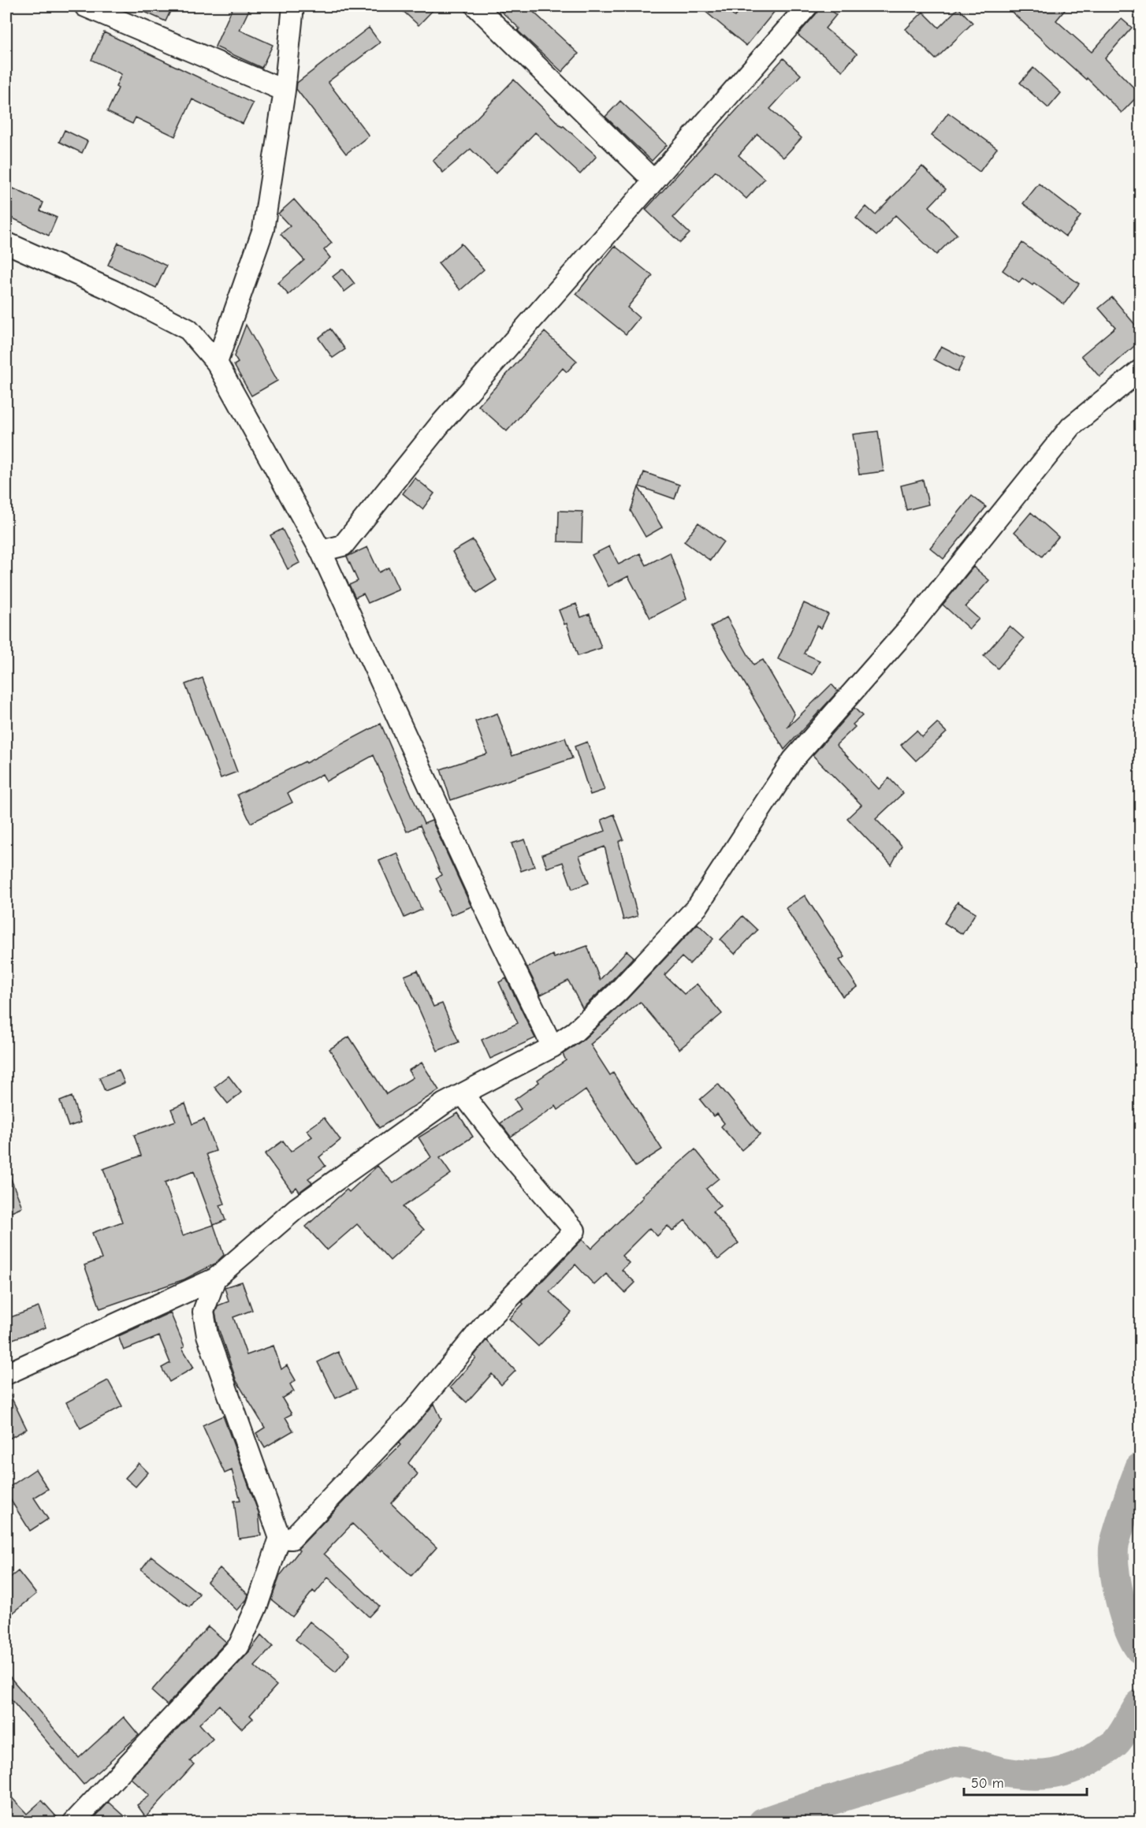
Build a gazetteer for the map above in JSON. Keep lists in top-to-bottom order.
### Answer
{
  "scale_bar": "50 m"
}
